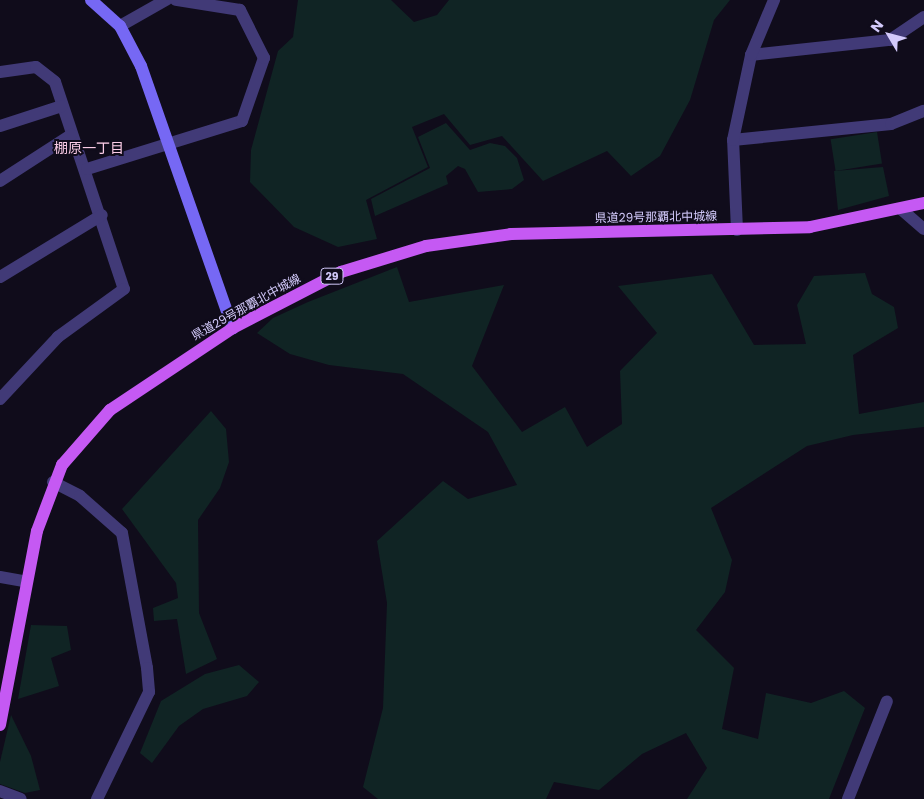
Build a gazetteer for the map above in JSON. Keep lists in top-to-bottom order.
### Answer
{
  "streets": {
    "main road": ["県道29号那覇北中城線", "29"]
  },
  "districts": ["棚原一丁目"],
  "north": "top left"
}
